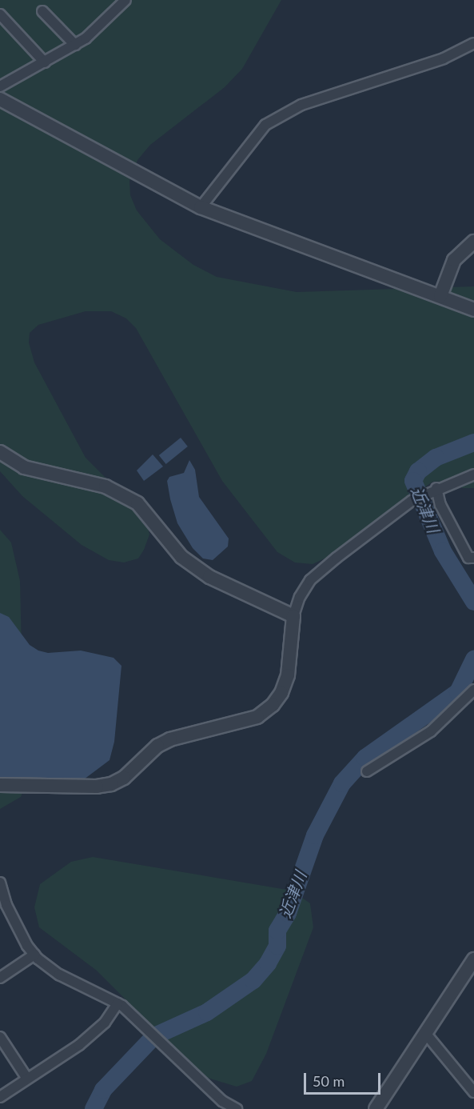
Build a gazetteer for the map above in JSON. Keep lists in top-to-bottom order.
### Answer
{
  "water": ["近津川"],
  "scale_bar": "50 m"
}
